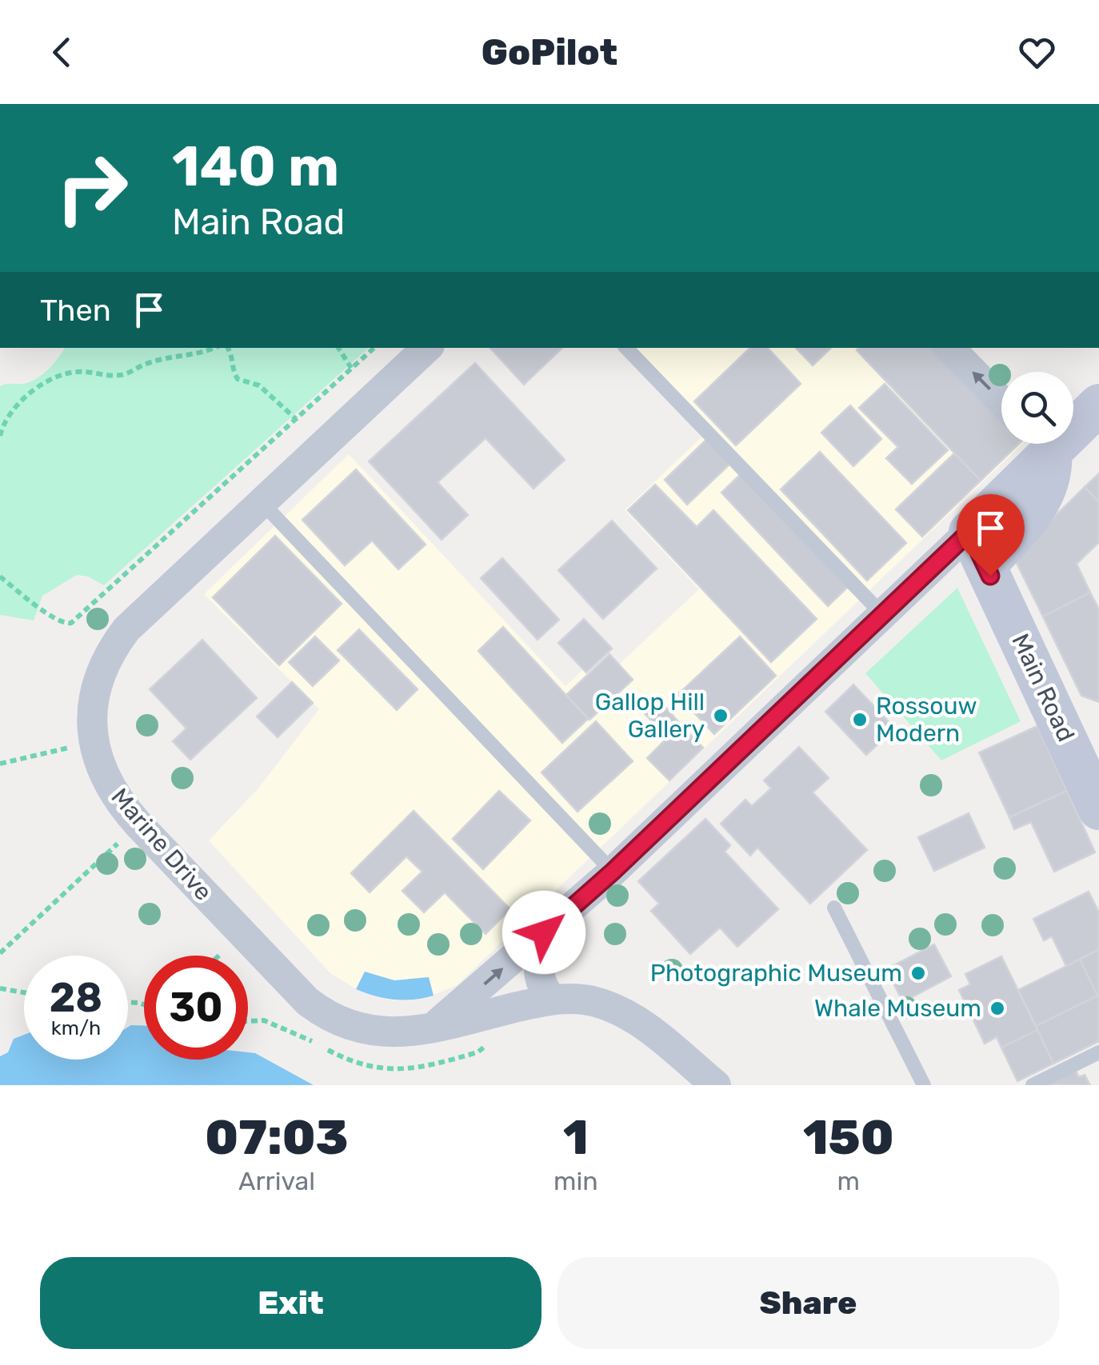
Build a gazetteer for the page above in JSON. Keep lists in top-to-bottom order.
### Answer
{
  "streets": {
    "main road": ["Main Road"],
    "street": ["Marine Drive"]
  },
  "places": [
    "Gallop Hill Gallery",
    "Rossouw Modern",
    "Photographic Museum",
    "Whale Museum"
  ],
  "page": {
    "header": "GoPilot",
    "turn": ["140 m", "Main Road"],
    "then": "Then",
    "speed": "28 km/h",
    "limit": "30",
    "eta": [
      "07:03",
      "Arrival",
      "1",
      "min",
      "150",
      "m"
    ],
    "buttons": ["Exit", "Share"]
  }
}
